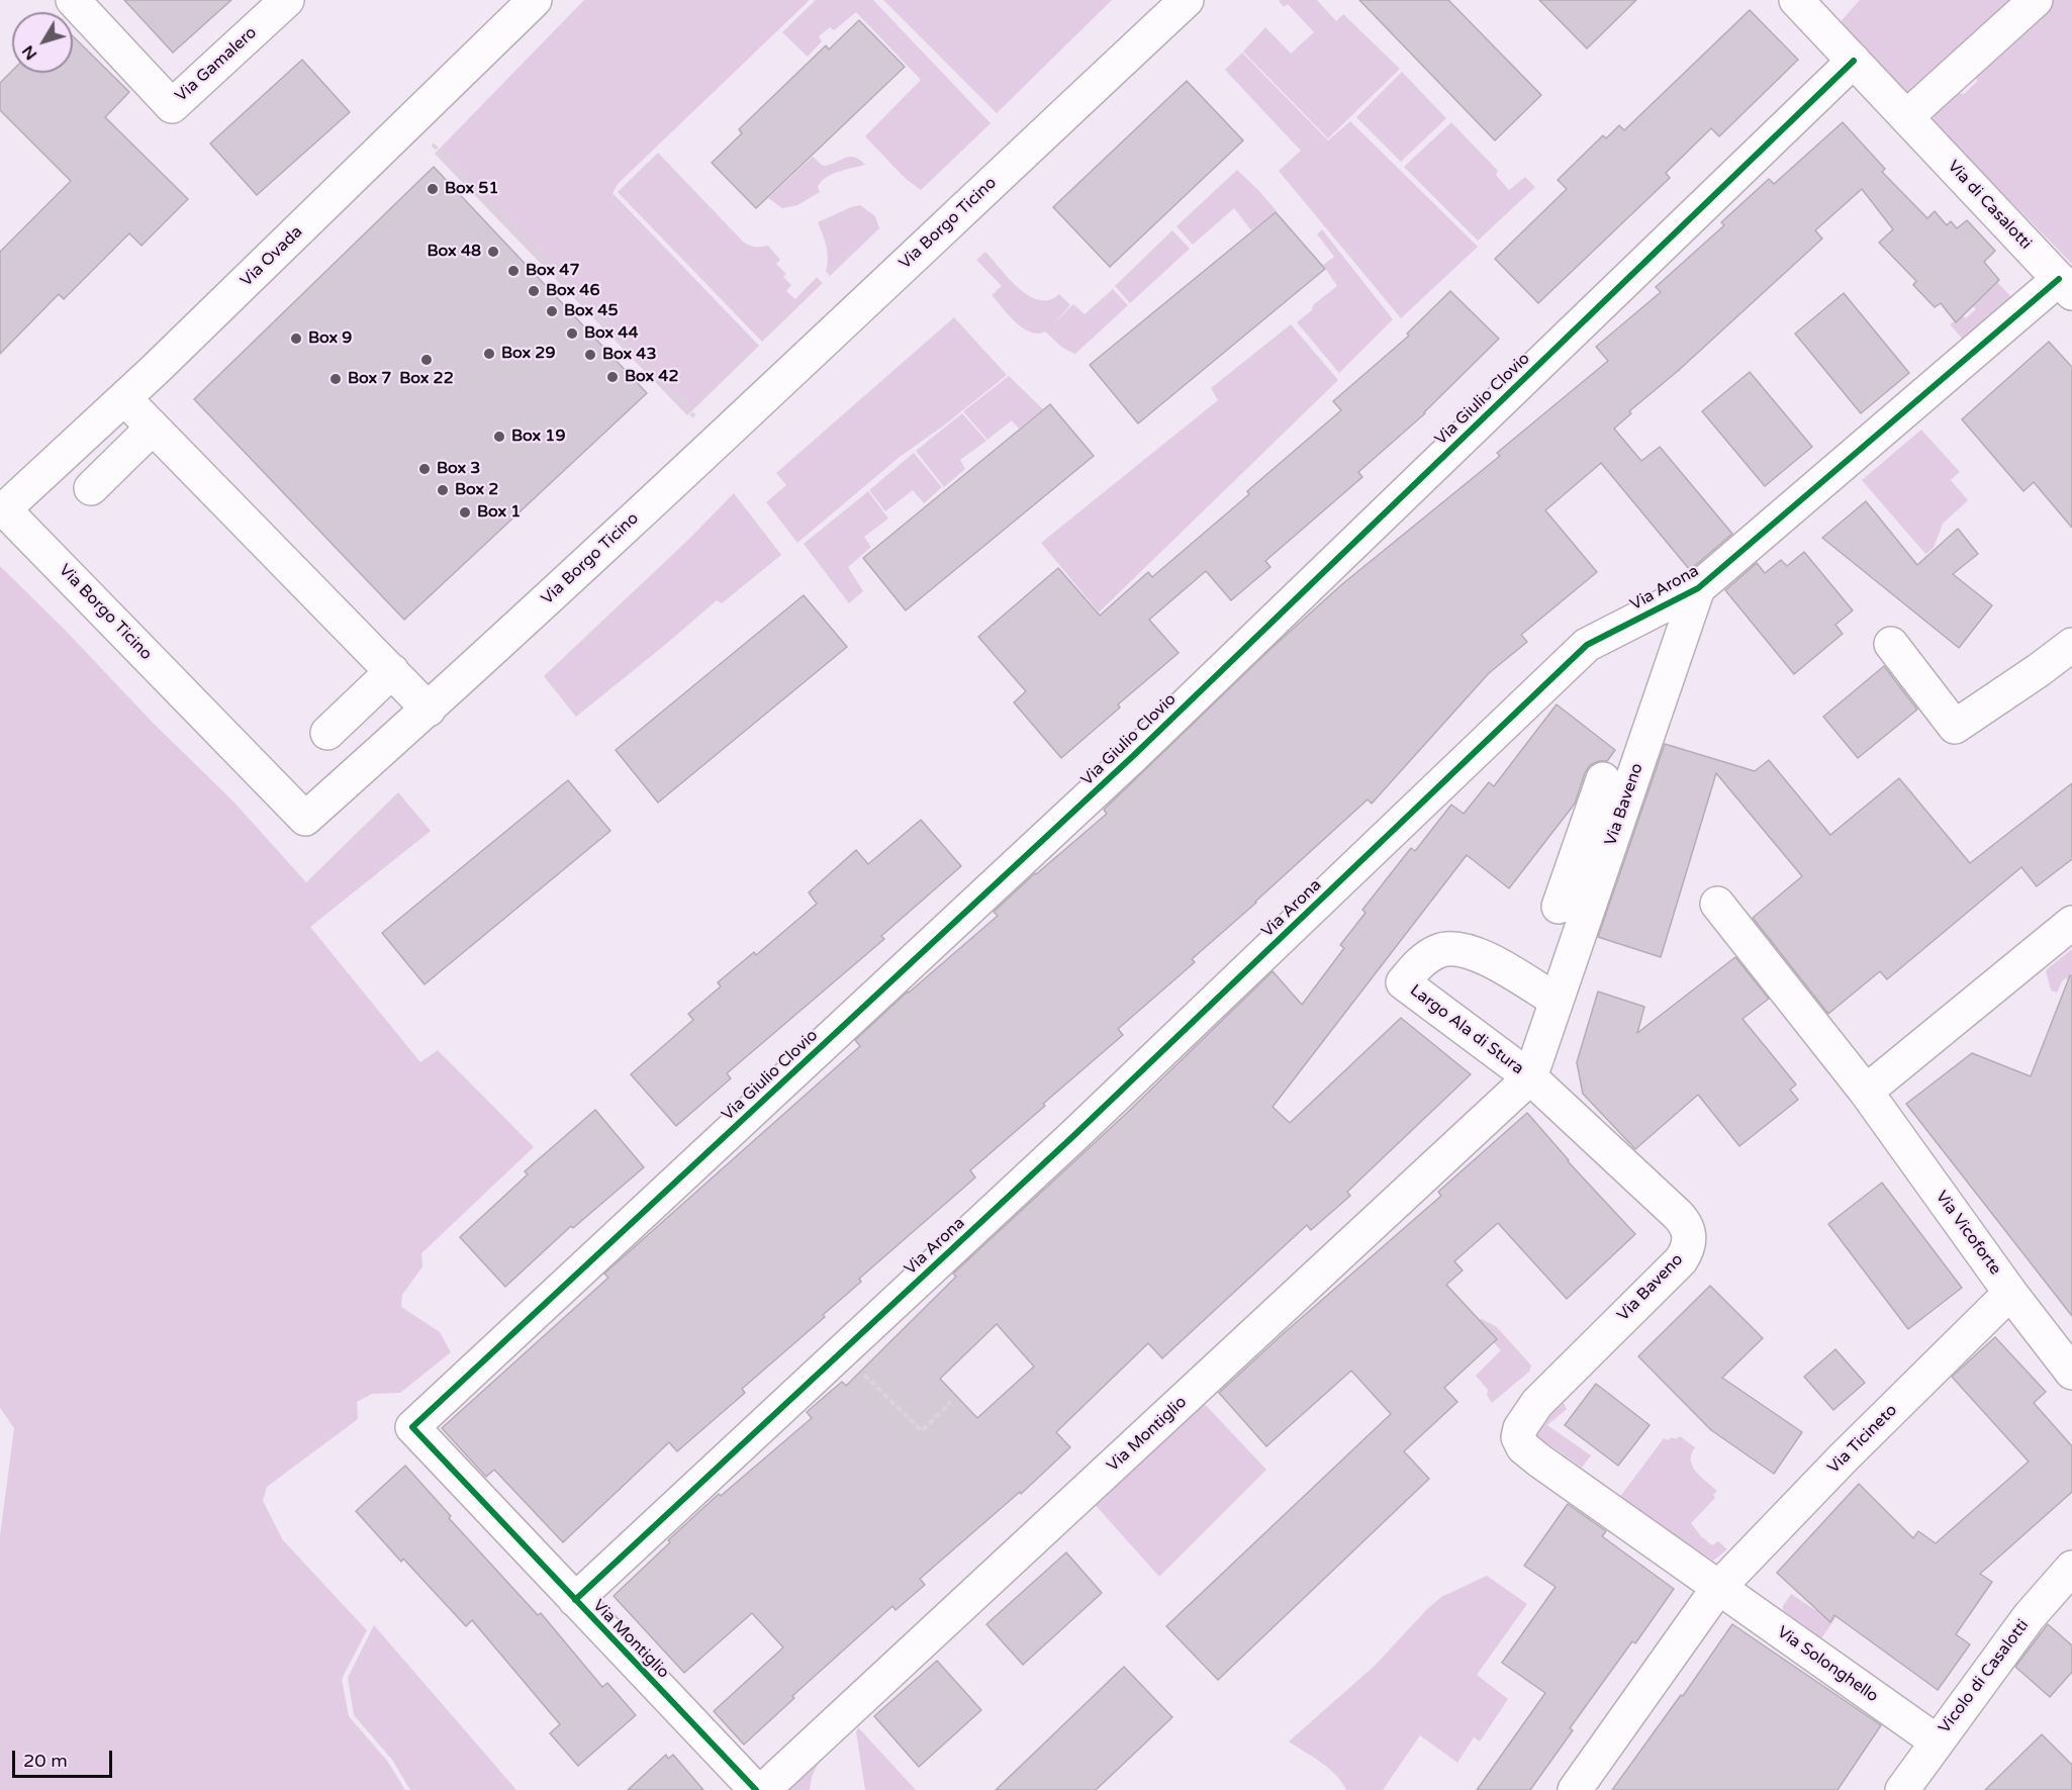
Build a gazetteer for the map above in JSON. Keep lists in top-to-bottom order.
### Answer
{
  "streets": {
    "street": [
      "Via Gamalero",
      "Via di Casalotti",
      "Via Borgo Ticino",
      "Via Ovada",
      "Via Giulio Clovio",
      "Via Arona",
      "Via Baveno",
      "Largo Ala di Stura",
      "Via Vicoforte",
      "Via Montiglio",
      "Via Ticineto",
      "Via Solonghello",
      "Vicolo di Casalotti"
    ]
  },
  "crossings": [
    ["Via di Casalotti", "Via Giulio Clovio"],
    ["Via di Casalotti", "Via Arona"],
    ["Via Borgo Ticino", "Via Ovada"],
    ["Via Giulio Clovio", "Via Montiglio"],
    ["Via Arona", "Via Baveno"],
    ["Via Arona", "Via Montiglio"],
    ["Via Baveno", "Largo Ala di Stura"],
    ["Via Baveno", "Via Montiglio"],
    ["Via Baveno", "Via Ticineto"],
    ["Via Baveno", "Via Solonghello"],
    ["Largo Ala di Stura", "Via Montiglio"],
    ["Via Vicoforte", "Via Ticineto"],
    ["Via Ticineto", "Via Solonghello"],
    ["Via Solonghello", "Vicolo di Casalotti"]
  ],
  "places": [
    "Box 51",
    "Box 48",
    "Box 47",
    "Box 46",
    "Box 45",
    "Box 44",
    "Box 9",
    "Box 29",
    "Box 43",
    "Box 22",
    "Box 42",
    "Box 7",
    "Box 19",
    "Box 3",
    "Box 2",
    "Box 1"
  ],
  "scale_bar": "20 m",
  "north": "bottom left"
}
